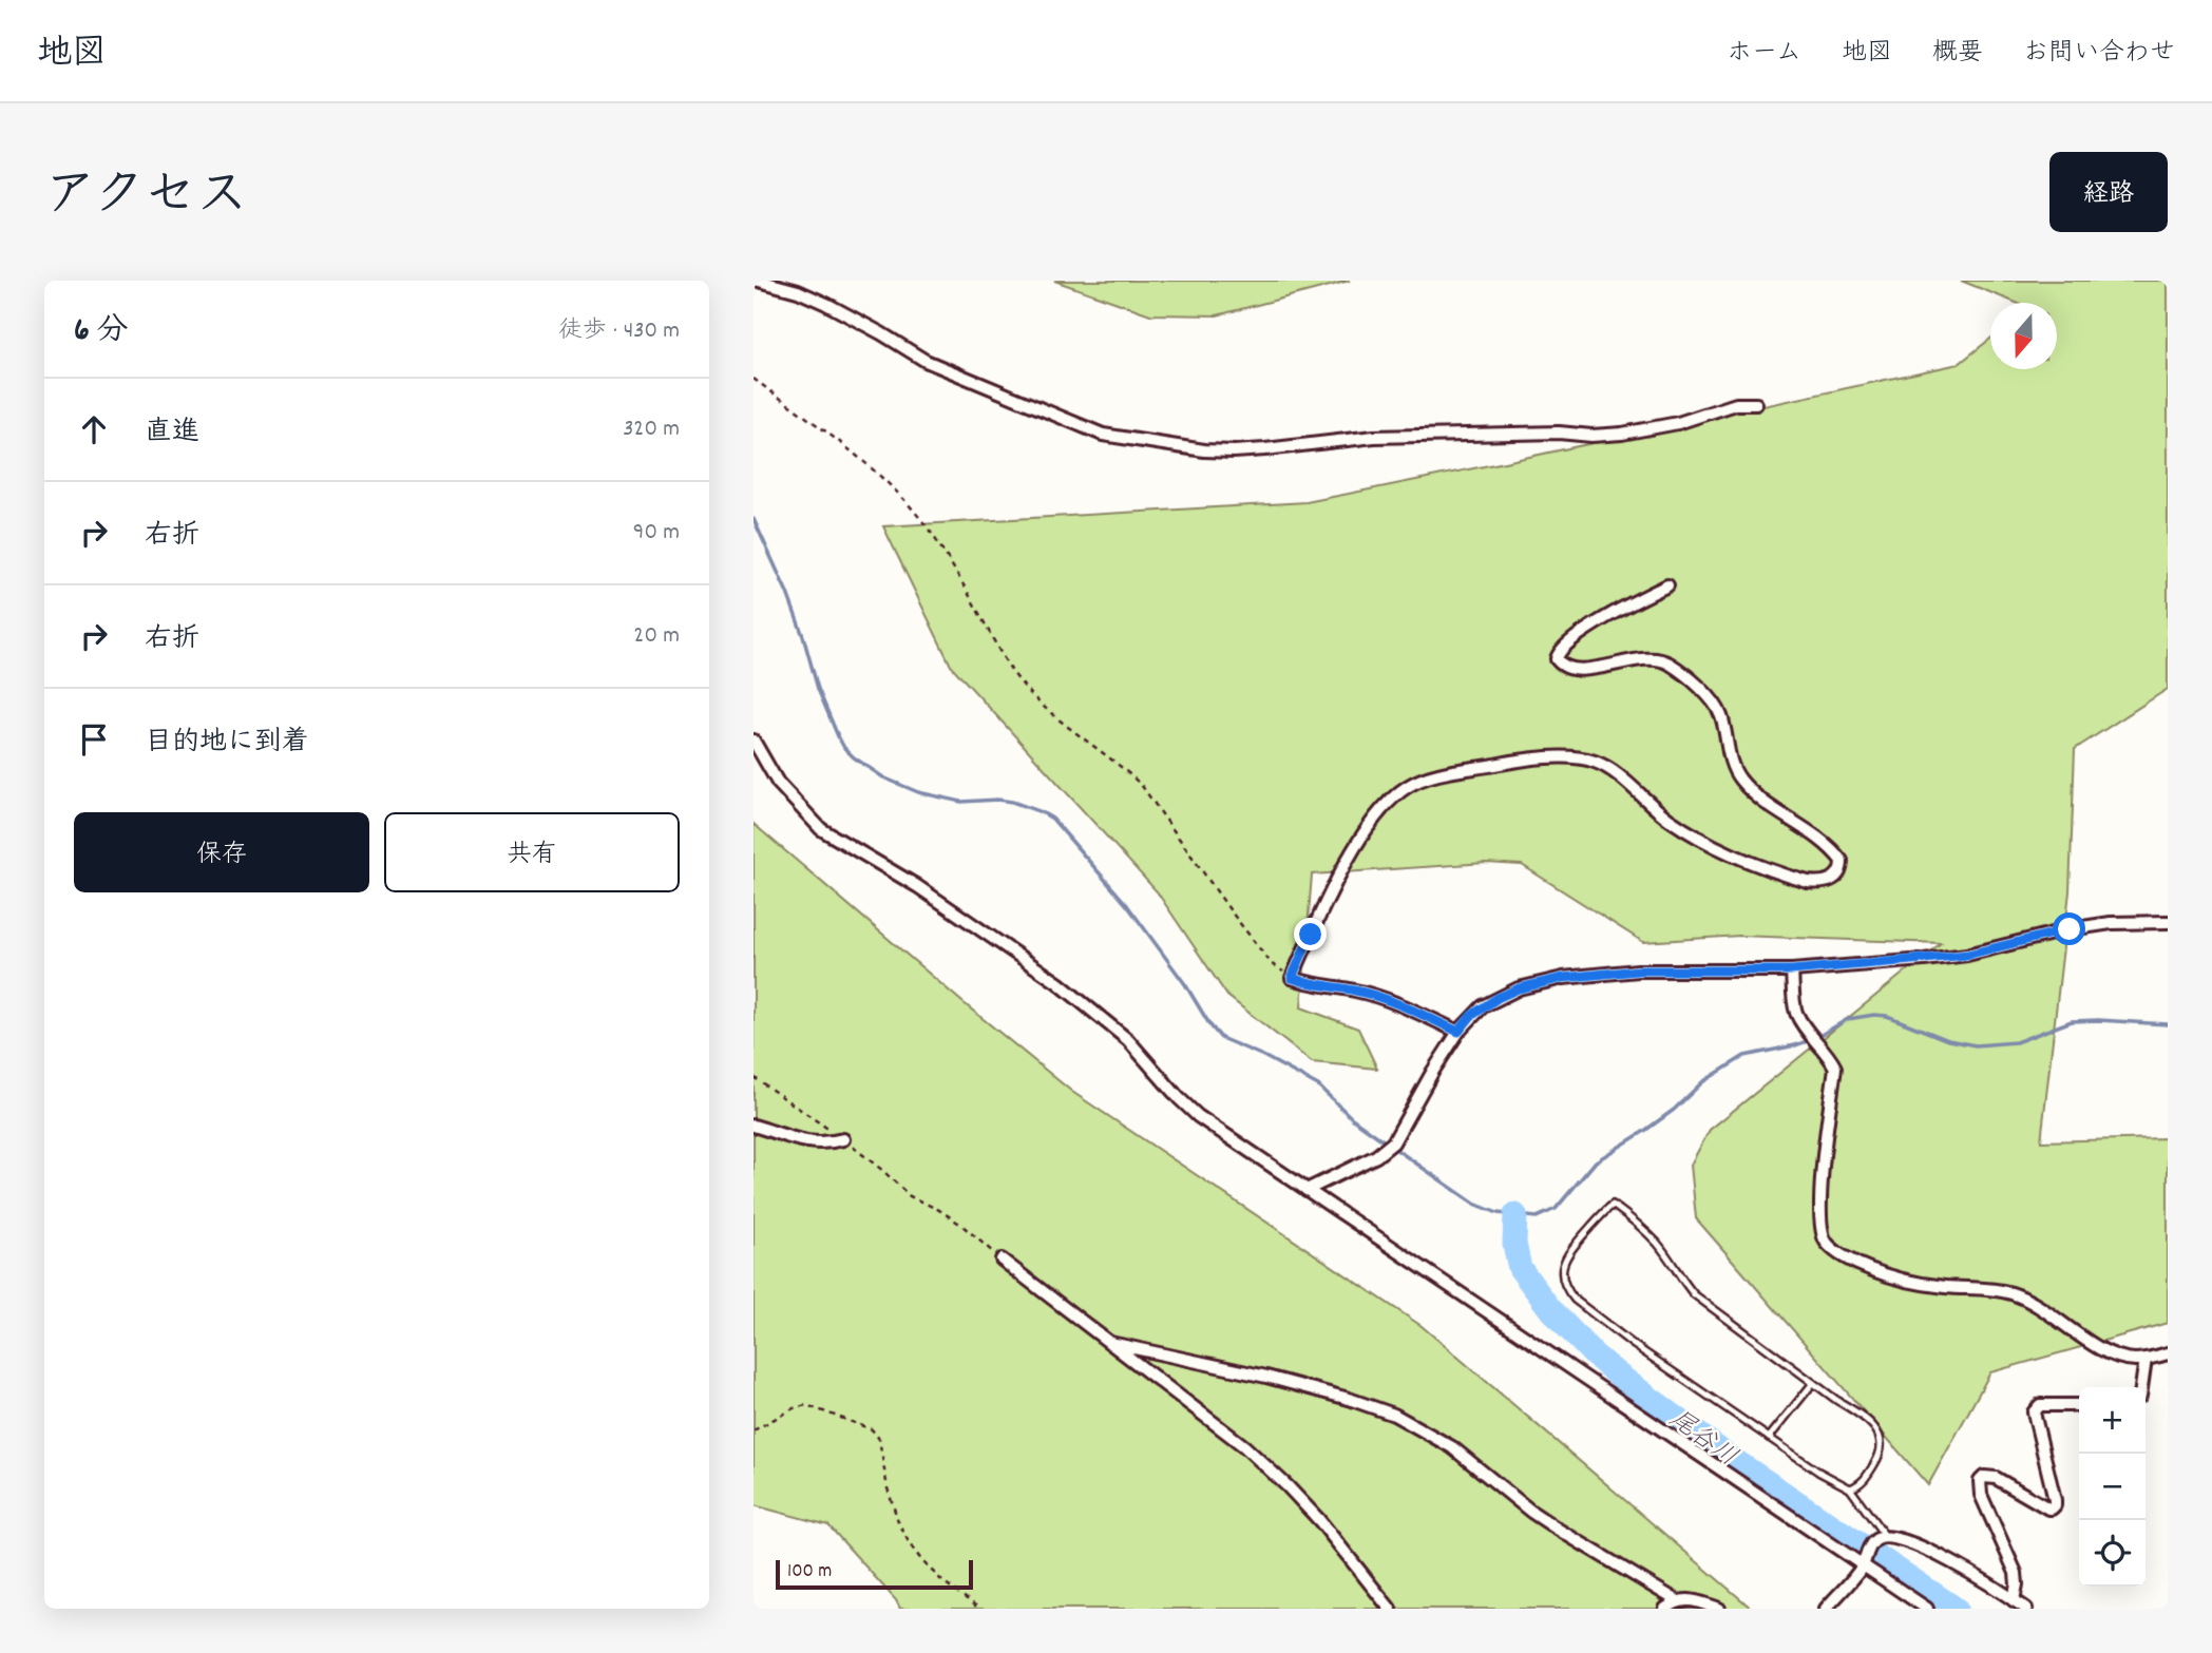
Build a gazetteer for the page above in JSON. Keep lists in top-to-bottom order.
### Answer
{
  "water": ["尾谷川"],
  "scale_bar": "100 m",
  "north": "bottom",
  "page": {
    "header": "地図",
    "nav": [
      "ホーム",
      "地図",
      "概要",
      "お問い合わせ"
    ],
    "title": "アクセス",
    "buttons": [
      "経路",
      ["保存", "共有"]
    ],
    "heading": ["6 分", "徒歩 · 430 m"],
    "list": [
      ["直進", "320 m"],
      ["右折", "90 m"],
      ["右折", "20 m"],
      "目的地に到着"
    ],
    "map_buttons": ["+", "−"],
    "scale": "100 m"
  }
}
